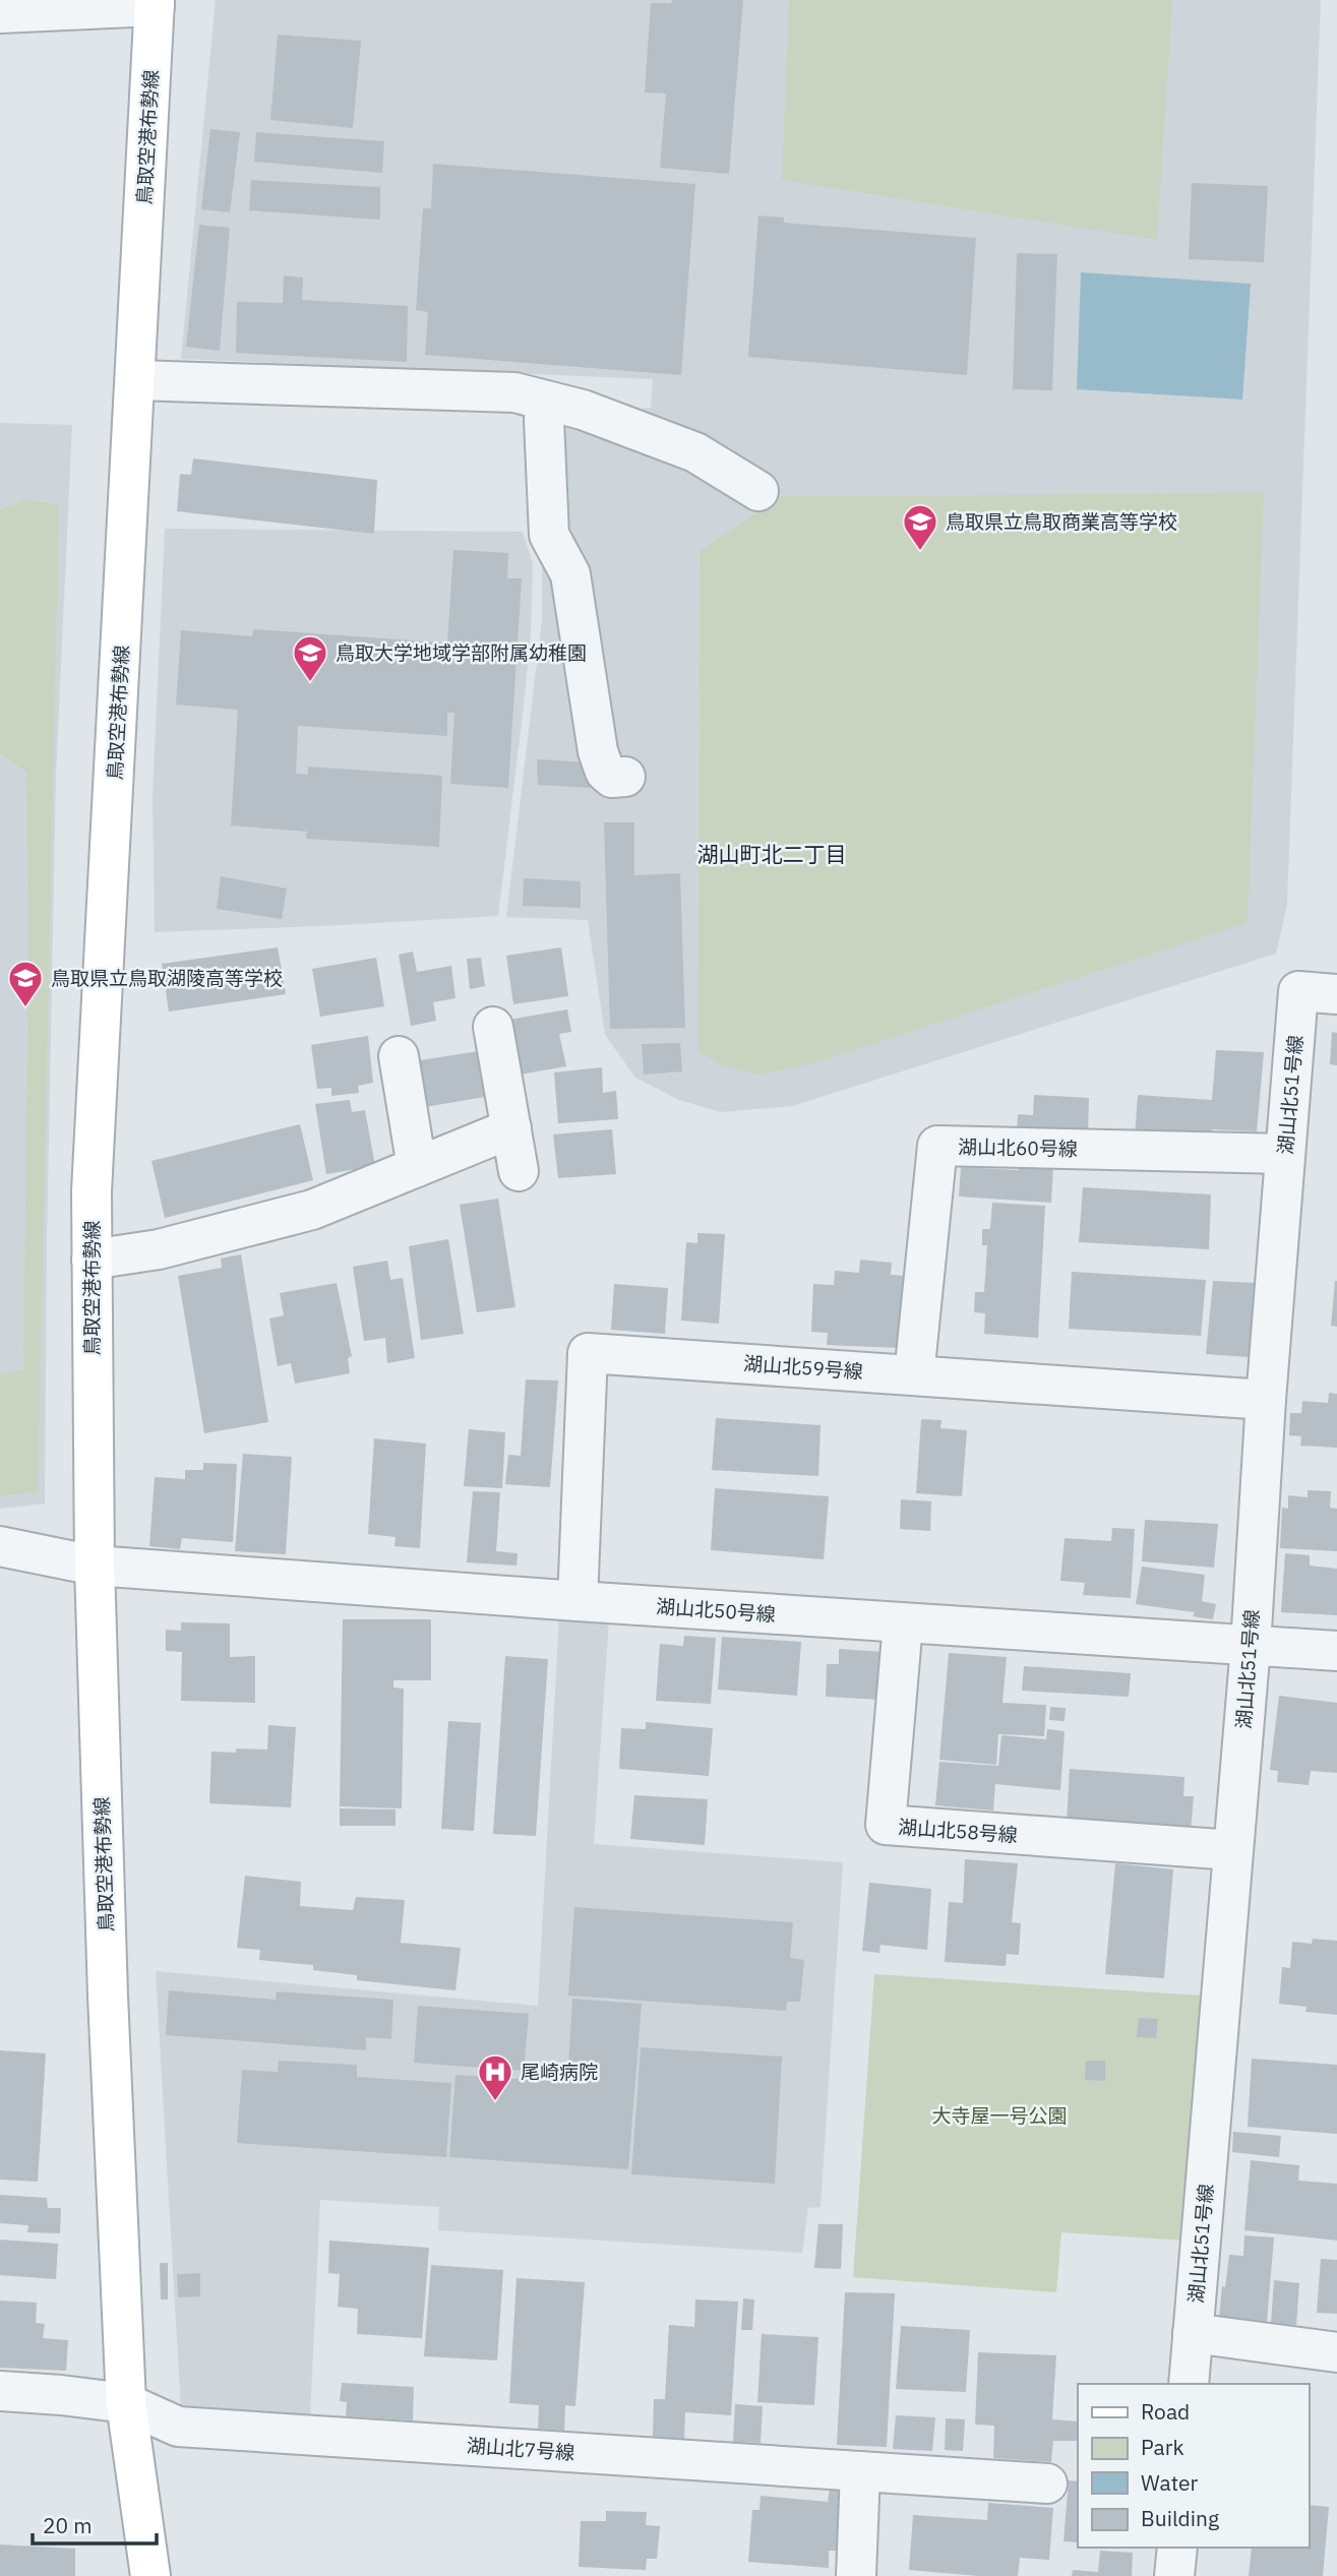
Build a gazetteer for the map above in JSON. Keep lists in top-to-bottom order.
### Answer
{
  "streets": {
    "main road": ["鳥取空港布勢線"],
    "street": [
      "湖山北51号線",
      "湖山北60号線",
      "湖山北59号線",
      "湖山北50号線",
      "湖山北58号線",
      "湖山北7号線"
    ]
  },
  "crossings": [
    ["鳥取空港布勢線", "湖山北50号線"],
    ["鳥取空港布勢線", "湖山北7号線"],
    ["湖山北51号線", "湖山北60号線"],
    ["湖山北51号線", "湖山北59号線"],
    ["湖山北51号線", "湖山北50号線"],
    ["湖山北51号線", "湖山北58号線"],
    ["湖山北60号線", "湖山北59号線"],
    ["湖山北59号線", "湖山北50号線"],
    ["湖山北50号線", "湖山北58号線"]
  ],
  "districts": ["湖山町北二丁目"],
  "parks": ["大寺屋一号公園"],
  "places": {
    "school or university": ["鳥取県立鳥取商業高等学校", "鳥取大学地域学部附属幼稚園", "鳥取県立鳥取湖陵高等学校"],
    "hospital": ["尾崎病院"]
  },
  "legend": [
    "Road",
    "Park",
    "Water",
    "Building"
  ],
  "scale_bar": "20 m"
}
